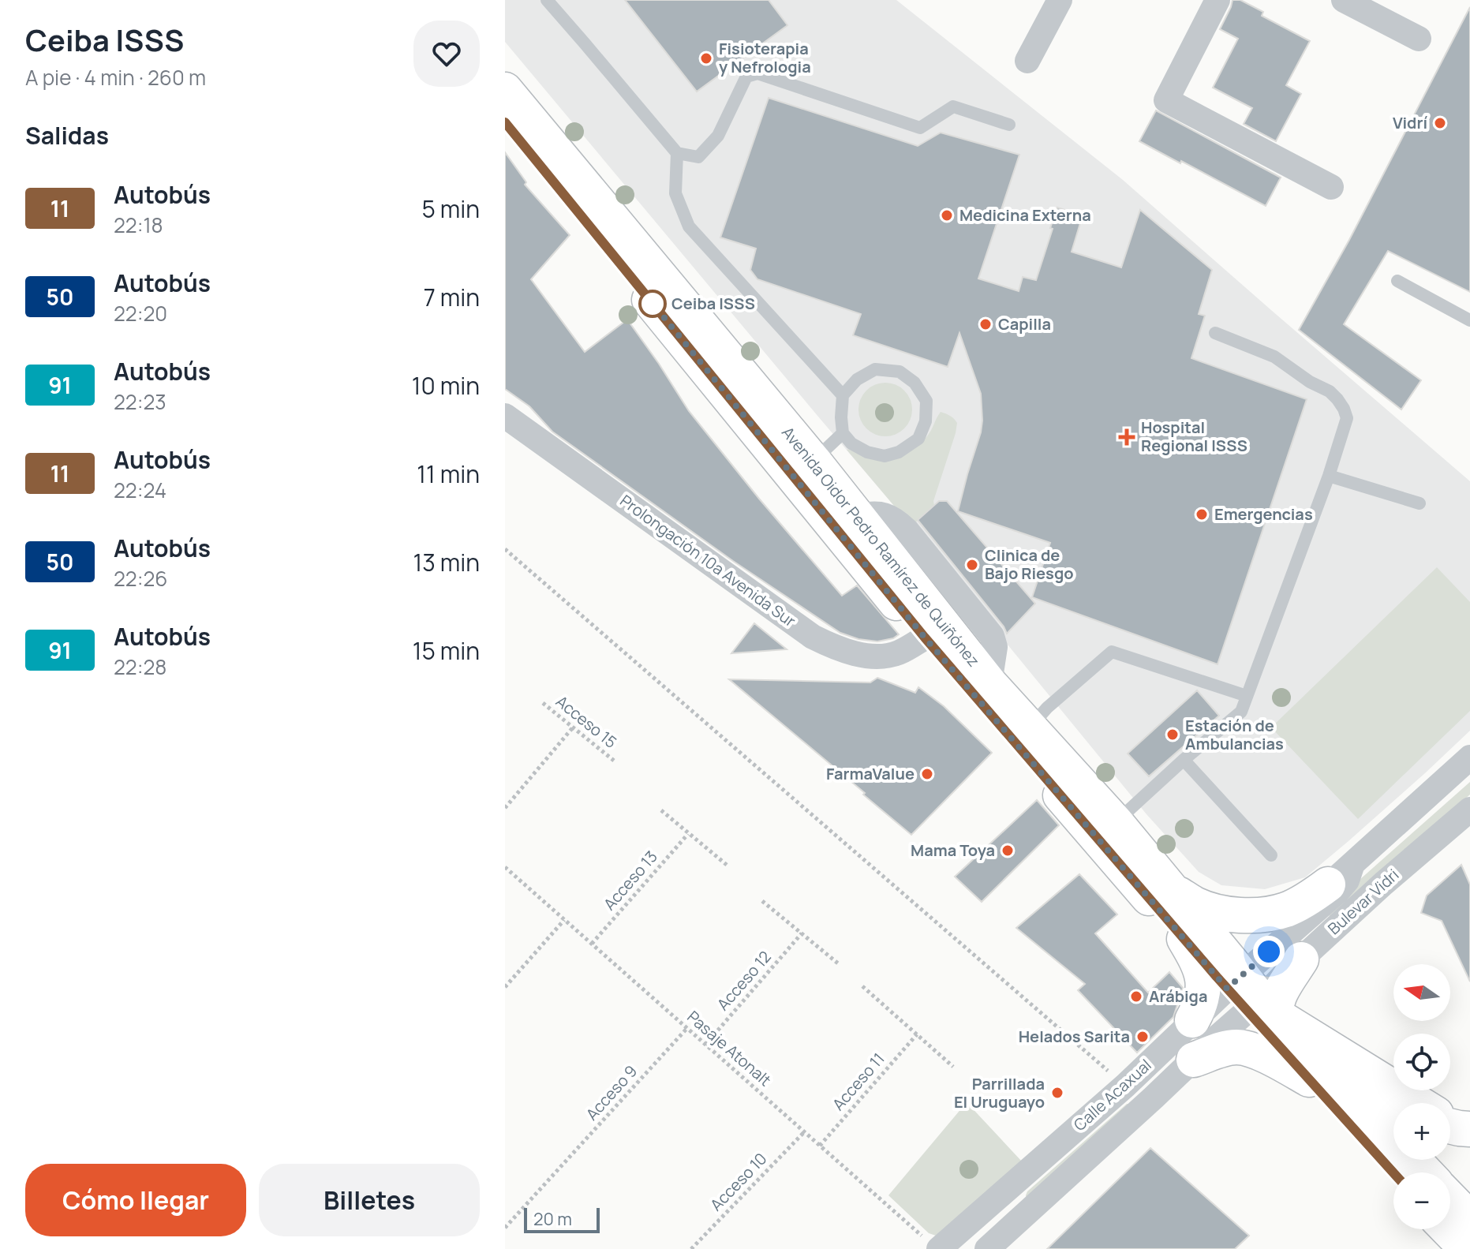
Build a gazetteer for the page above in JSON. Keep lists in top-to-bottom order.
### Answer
{
  "streets": {
    "main road": ["Avenida Oidor Pedro Ramírez de Quiñónez"],
    "street": ["Prolongación 10a Avenida Sur", "Bulevar Vidri", "Calle Acaxual"],
    "path": [
      "Acceso 15",
      "Acceso 13",
      "Acceso 12",
      "Pasaje Atonalt",
      "Acceso 11",
      "Acceso 9",
      "Acceso 10"
    ]
  },
  "crossings": [
    ["Avenida Oidor Pedro Ramírez de Quiñónez", "Prolongación 10a Avenida Sur"],
    ["Avenida Oidor Pedro Ramírez de Quiñónez", "Bulevar Vidri"],
    ["Avenida Oidor Pedro Ramírez de Quiñónez", "Calle Acaxual"],
    ["Acceso 13", "Pasaje Atonalt"],
    ["Bulevar Vidri", "Calle Acaxual"],
    ["Acceso 12", "Pasaje Atonalt"],
    ["Pasaje Atonalt", "Acceso 11"],
    ["Pasaje Atonalt", "Acceso 9"],
    ["Pasaje Atonalt", "Calle Acaxual"],
    ["Pasaje Atonalt", "Acceso 10"]
  ],
  "places": {
    "other": [
      "Fisioterapia y Nefrologia",
      "Vidrí",
      "Medicina Externa",
      "Ceiba ISSS",
      "Capilla",
      "Emergencias",
      "Clinica de Bajo Riesgo",
      "Estación de Ambulancias",
      "FarmaValue",
      "Mama Toya",
      "Arábiga",
      "Helados Sarita",
      "Parrillada El Uruguayo"
    ],
    "health": ["Hospital Regional ISSS"]
  },
  "lines": ["bus line 11"],
  "scale_bar": "20 m",
  "north": "left",
  "page": {
    "heading": [
      ["Ceiba ISSS", "A pie · 4 min · 260 m"],
      "Salidas"
    ],
    "list": [
      {
        "mark": "11",
        "name": "Autobús",
        "note": "22:18",
        "value": "5 min"
      },
      {
        "mark": "50",
        "name": "Autobús",
        "note": "22:20",
        "value": "7 min"
      },
      {
        "mark": "91",
        "name": "Autobús",
        "note": "22:23",
        "value": "10 min"
      },
      {
        "mark": "11",
        "name": "Autobús",
        "note": "22:24",
        "value": "11 min"
      },
      {
        "mark": "50",
        "name": "Autobús",
        "note": "22:26",
        "value": "13 min"
      },
      {
        "mark": "91",
        "name": "Autobús",
        "note": "22:28",
        "value": "15 min"
      }
    ],
    "map_buttons": ["+", "−"],
    "buttons": ["Cómo llegar", "Billetes"],
    "scale": "20 m"
  }
}
